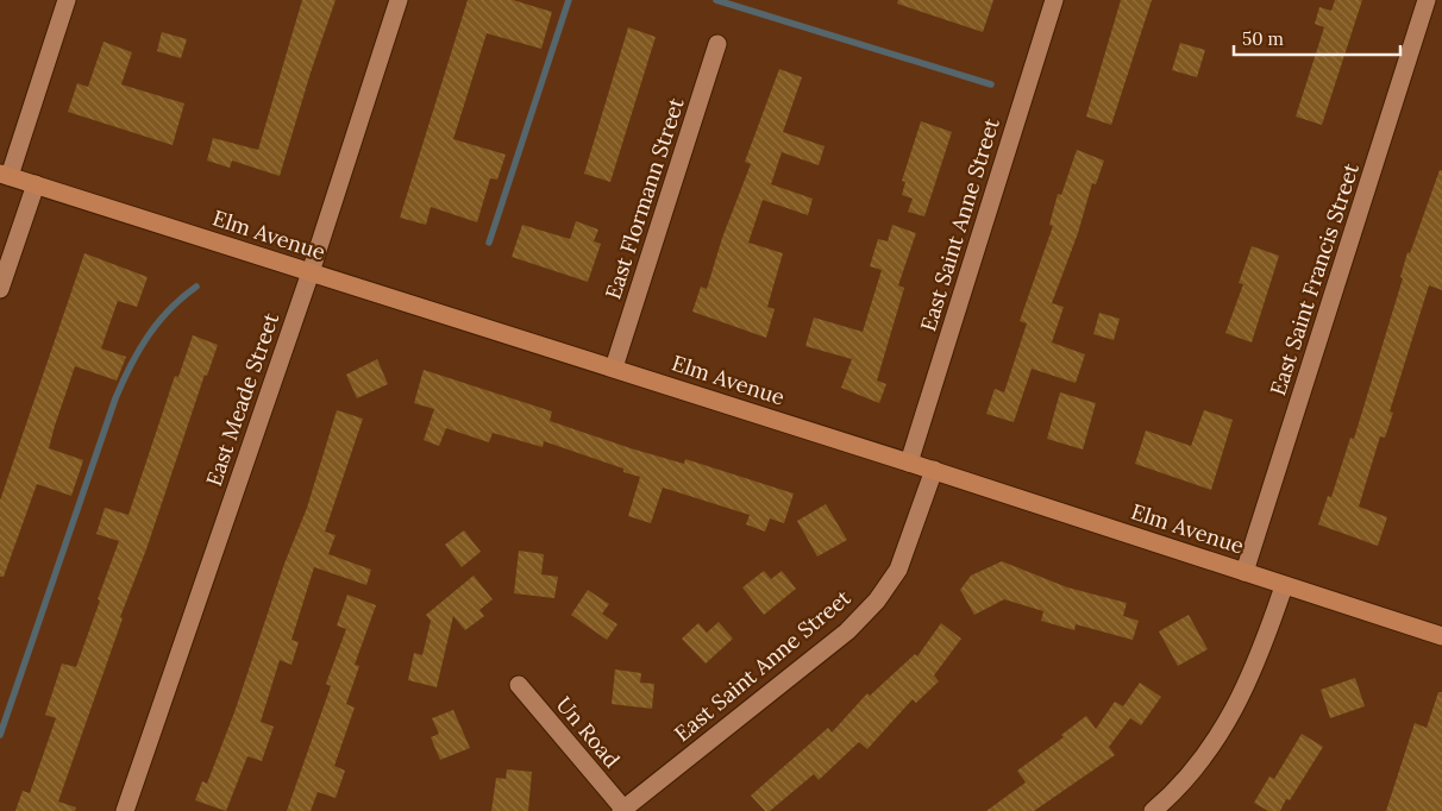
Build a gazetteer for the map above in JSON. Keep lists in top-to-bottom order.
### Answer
{
  "streets": {
    "street": [
      "East Flormann Street",
      "East Saint Anne Street",
      "Elm Avenue",
      "East Saint Francis Street",
      "East Meade Street",
      "Un Road"
    ]
  },
  "crossings": [
    ["East Flormann Street", "Elm Avenue"],
    ["East Saint Anne Street", "Elm Avenue"],
    ["East Saint Anne Street", "Un Road"],
    ["Elm Avenue", "East Saint Francis Street"],
    ["Elm Avenue", "East Meade Street"]
  ],
  "scale_bar": "50 m"
}
